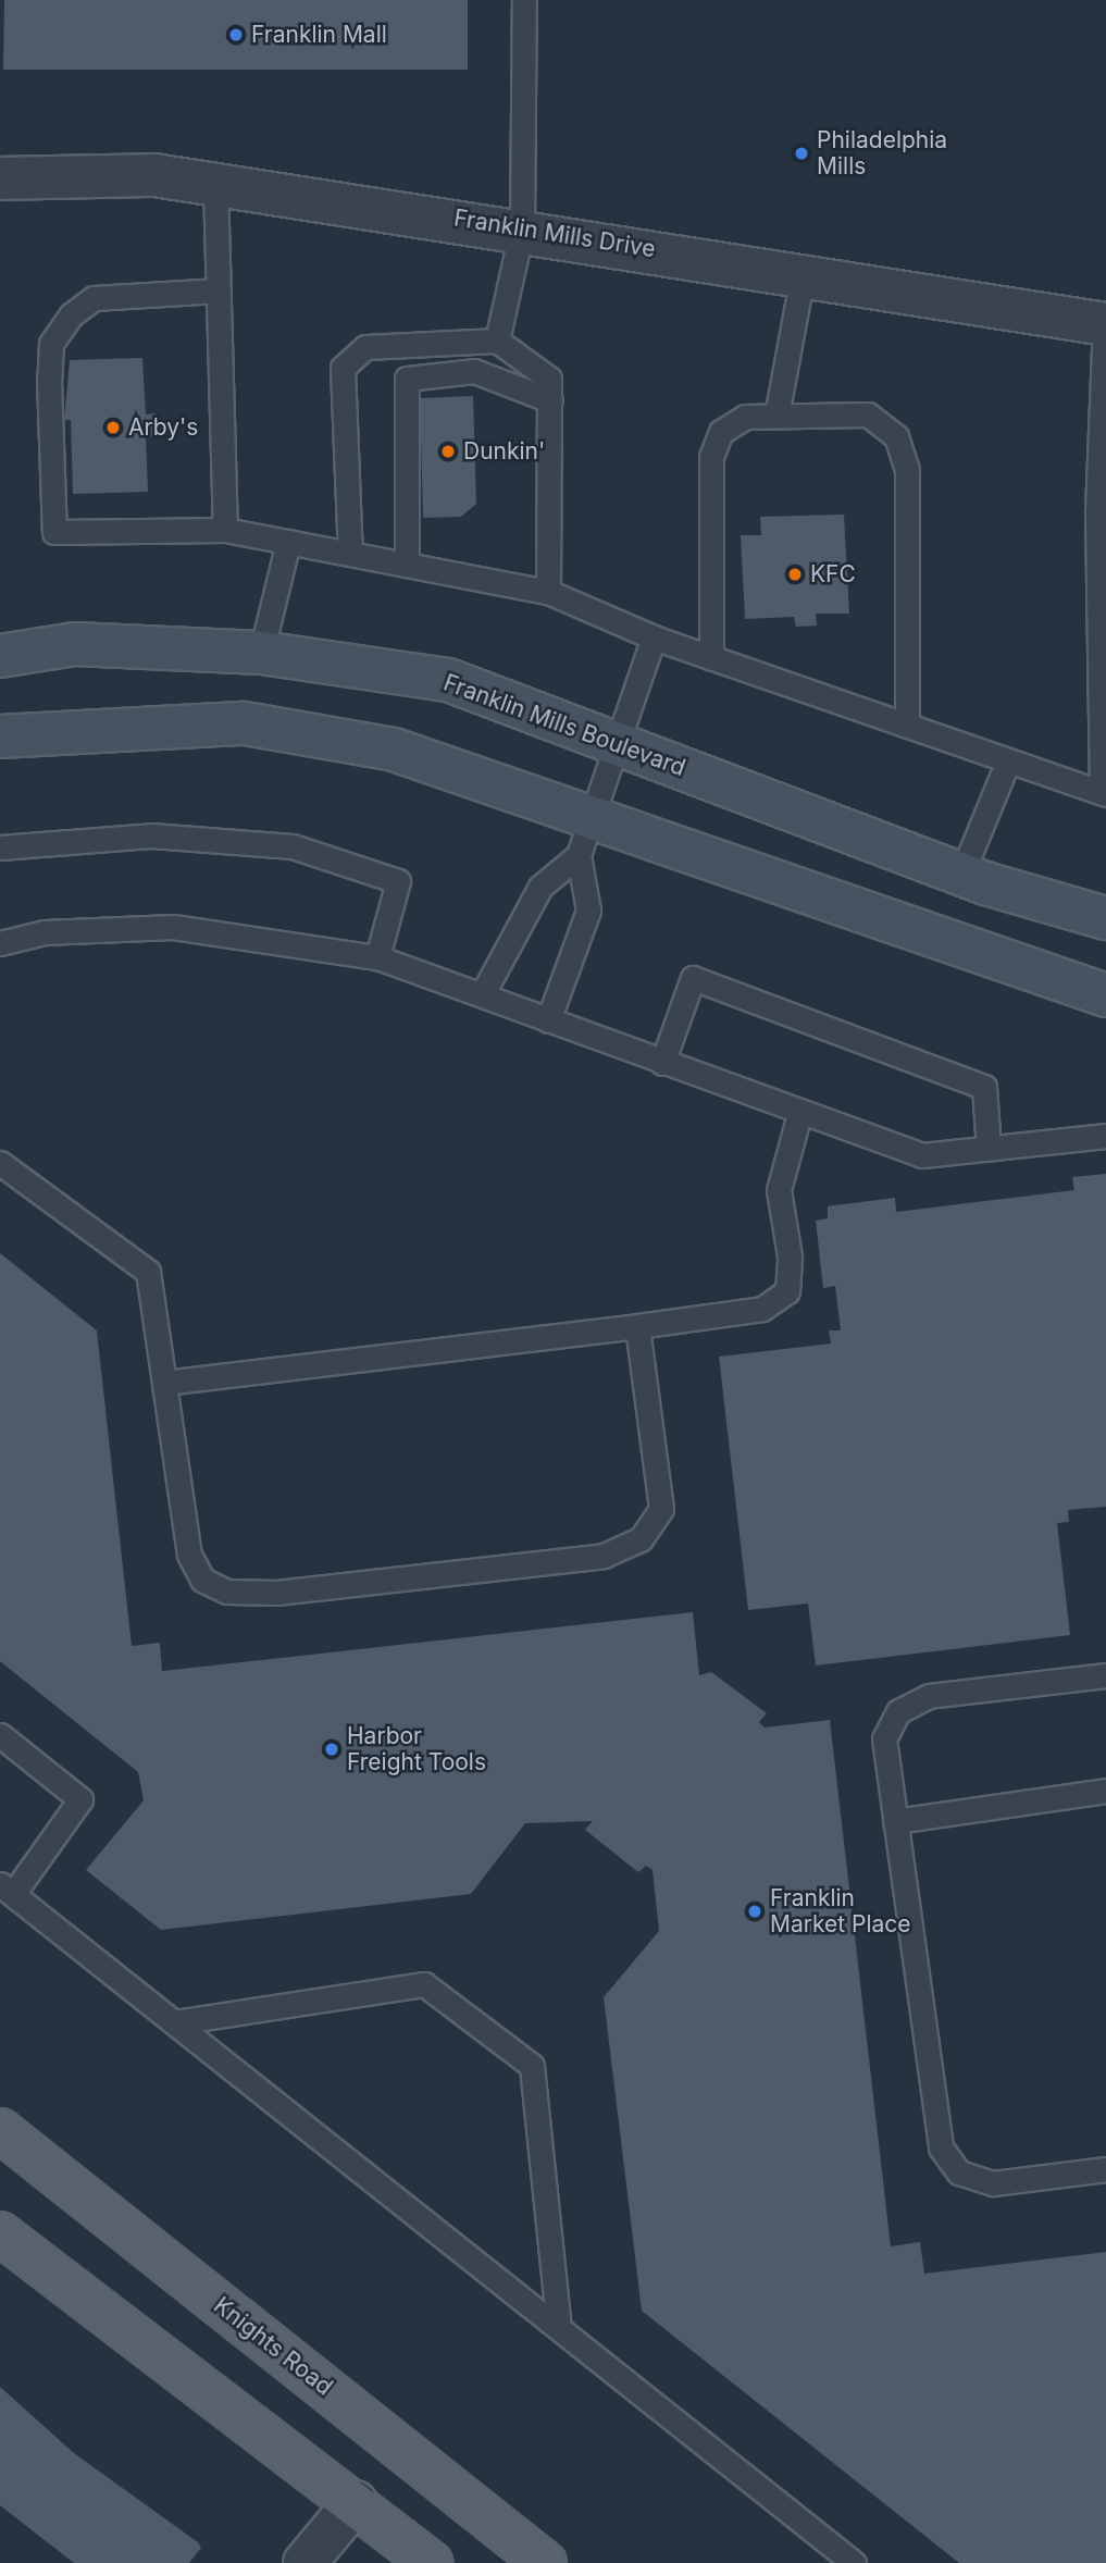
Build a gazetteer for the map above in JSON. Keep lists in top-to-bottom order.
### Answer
{
  "streets": {
    "main road": ["Knights Road"],
    "street": ["Franklin Mills Drive", "Franklin Mills Boulevard"]
  },
  "places": [
    "Franklin Mall",
    "Philadelphia Mills",
    "Arby's",
    "Dunkin'",
    "KFC",
    "Harbor Freight Tools",
    "Franklin Market Place"
  ]
}
